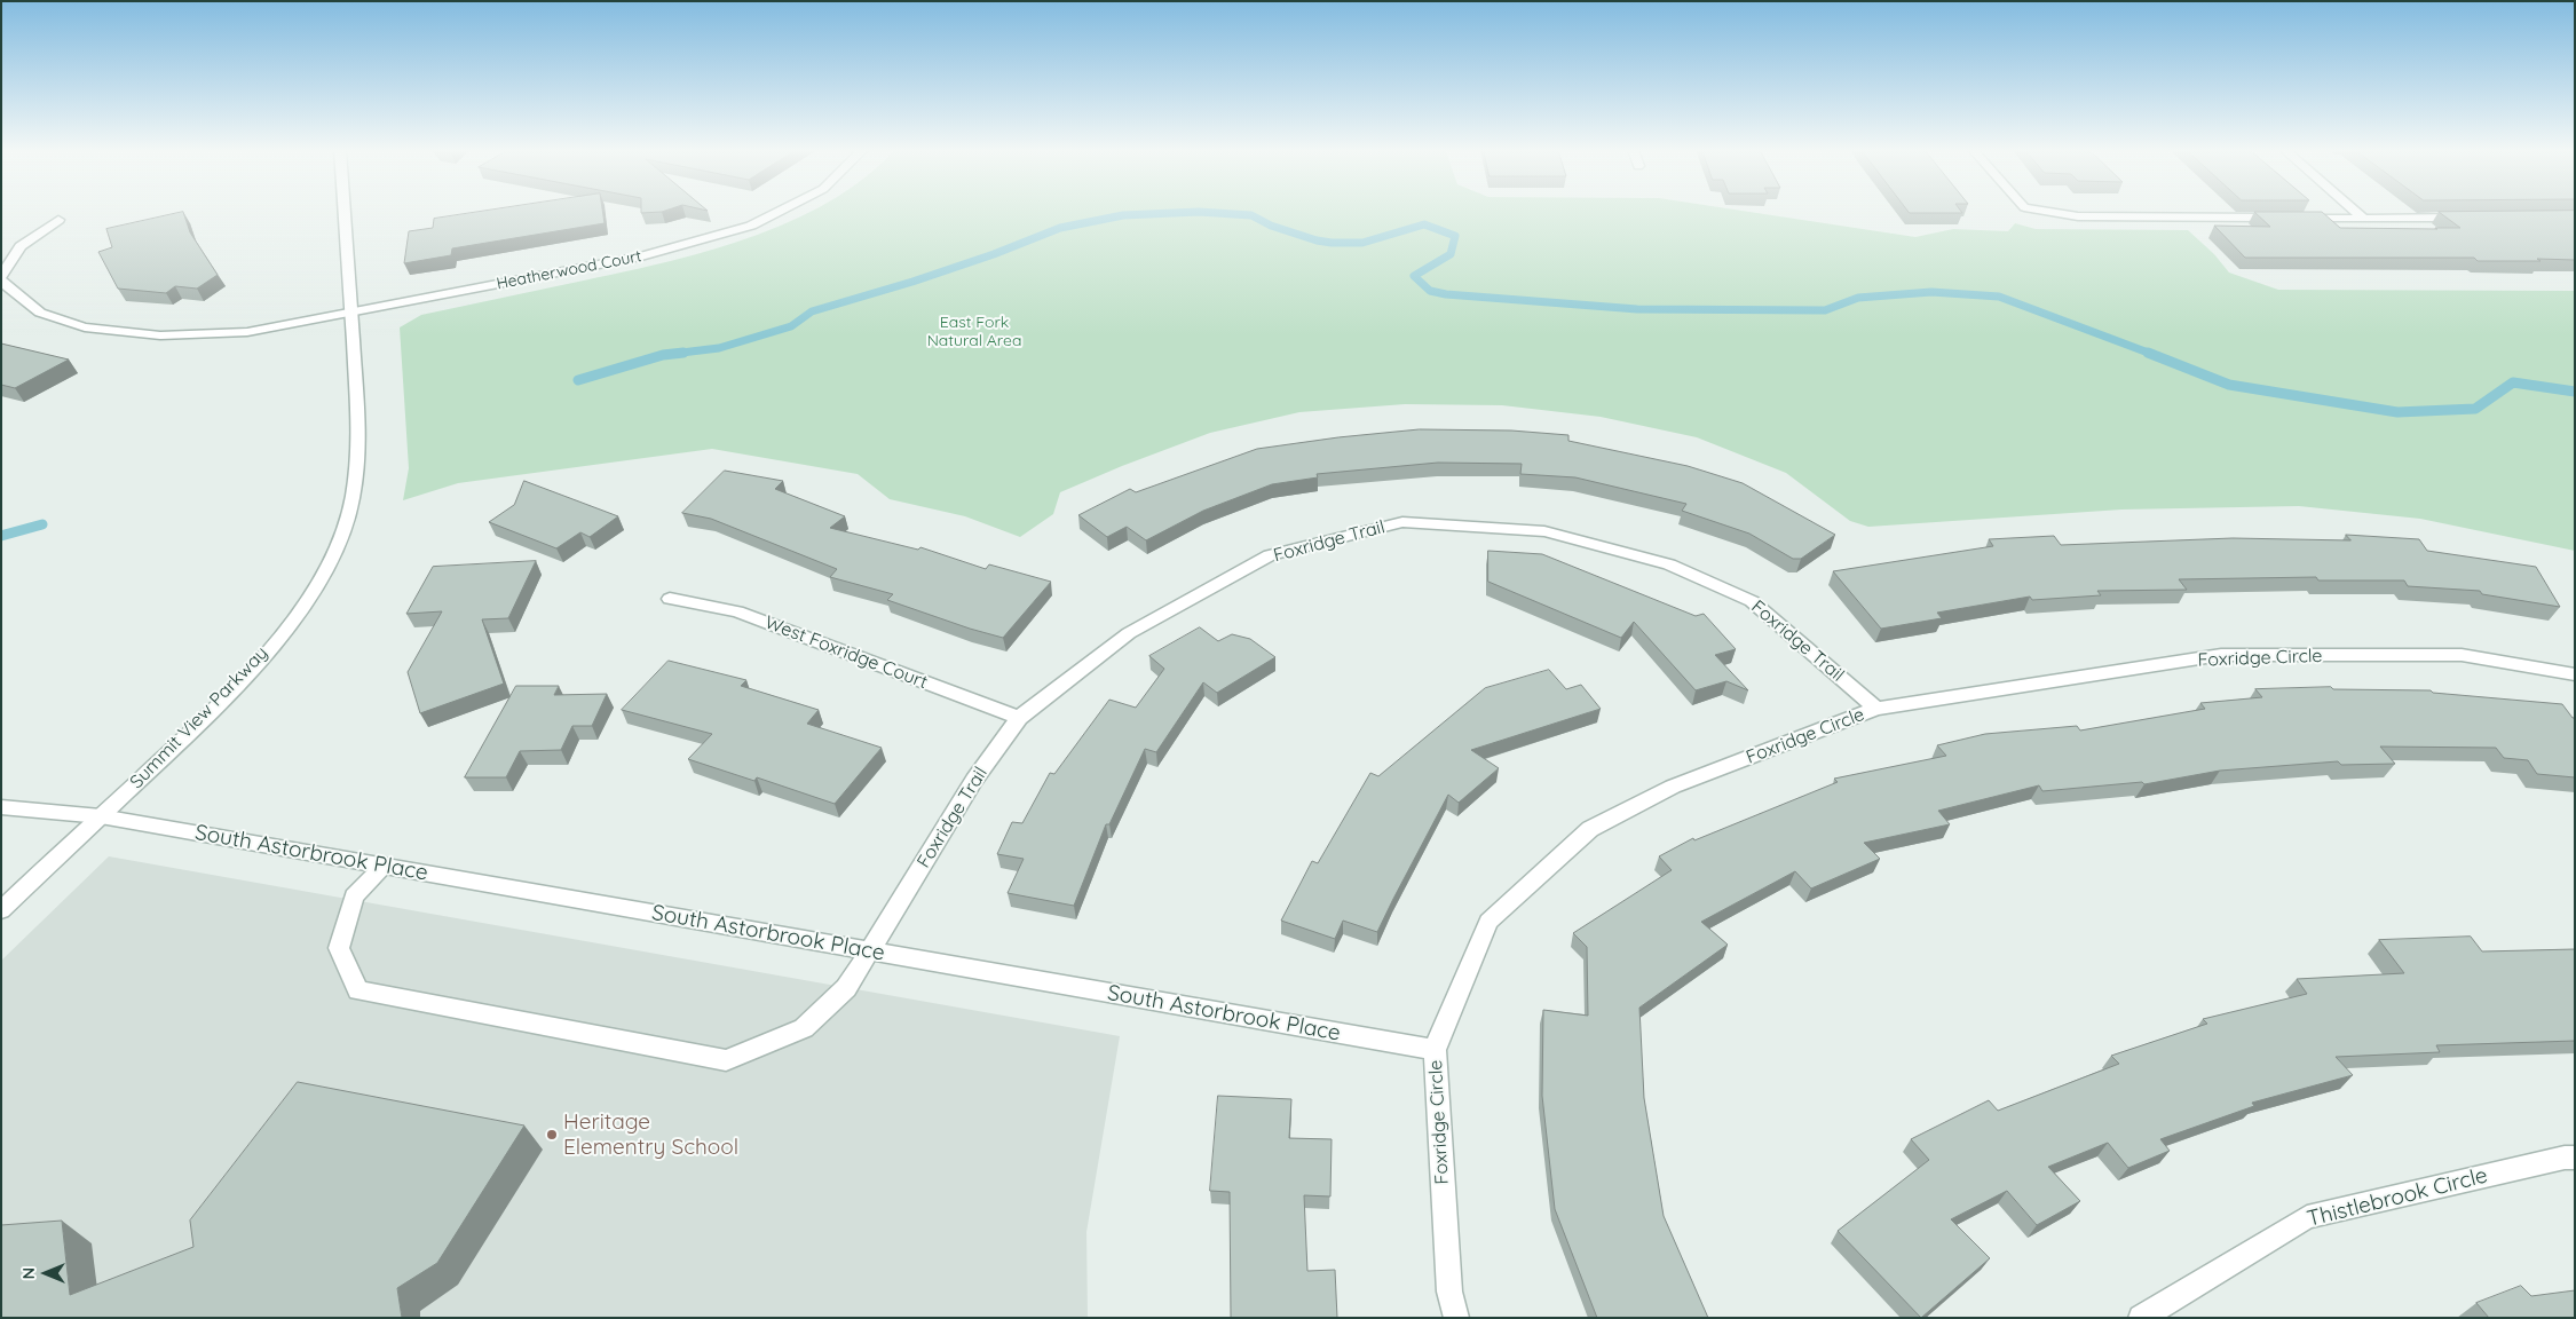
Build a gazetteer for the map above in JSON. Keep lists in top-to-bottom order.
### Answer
{
  "streets": {
    "street": [
      "Heatherwood Court",
      "Foxridge Trail",
      "West Foxridge Court",
      "Foxridge Circle",
      "Summit View Parkway",
      "South Astorbrook Place",
      "Thistlebrook Circle"
    ]
  },
  "crossings": [
    ["Heatherwood Court", "Summit View Parkway"],
    ["Foxridge Trail", "West Foxridge Court"],
    ["Foxridge Trail", "Foxridge Circle"],
    ["Foxridge Trail", "South Astorbrook Place"],
    ["Foxridge Circle", "South Astorbrook Place"],
    ["Summit View Parkway", "South Astorbrook Place"]
  ],
  "parks": ["East Fork Natural Area"],
  "places": ["Heritage Elementry School"],
  "north": "left"
}
